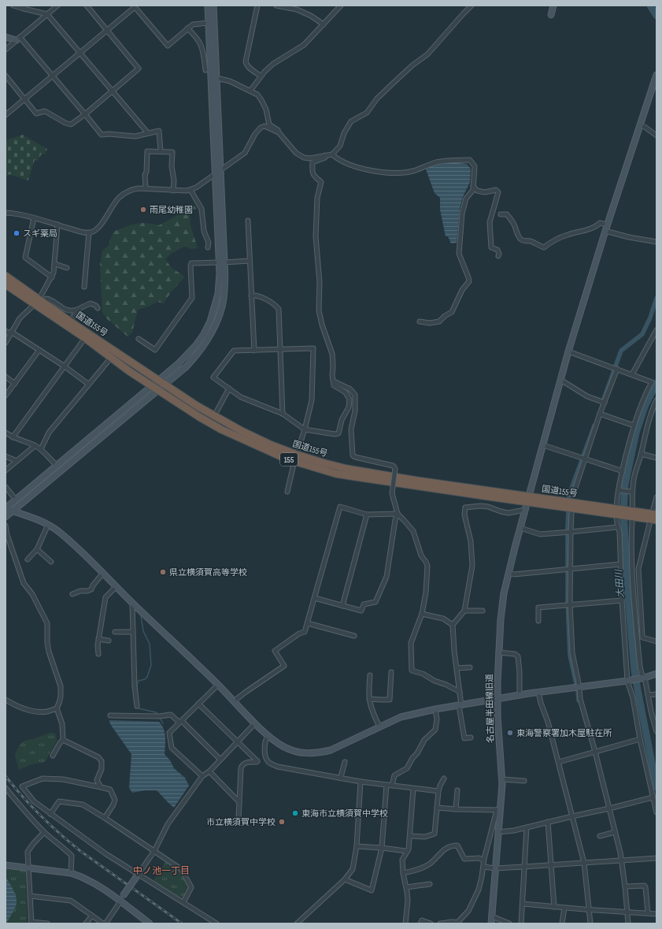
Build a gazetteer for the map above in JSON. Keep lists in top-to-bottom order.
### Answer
{
  "streets": {
    "highway": ["国道155号", "155"],
    "street": ["名古屋半田線旧道"]
  },
  "crossings": [
    ["国道155号", "名古屋半田線旧道"]
  ],
  "districts": ["中ノ池一丁目"],
  "water": ["大田川"],
  "places": [
    "雨尾幼稚園",
    "スギ薬局",
    "県立横須賀高等学校",
    "東海警察署加木屋駐在所",
    "東海市立横須賀中学校",
    "市立横須賀中学校"
  ]
}
